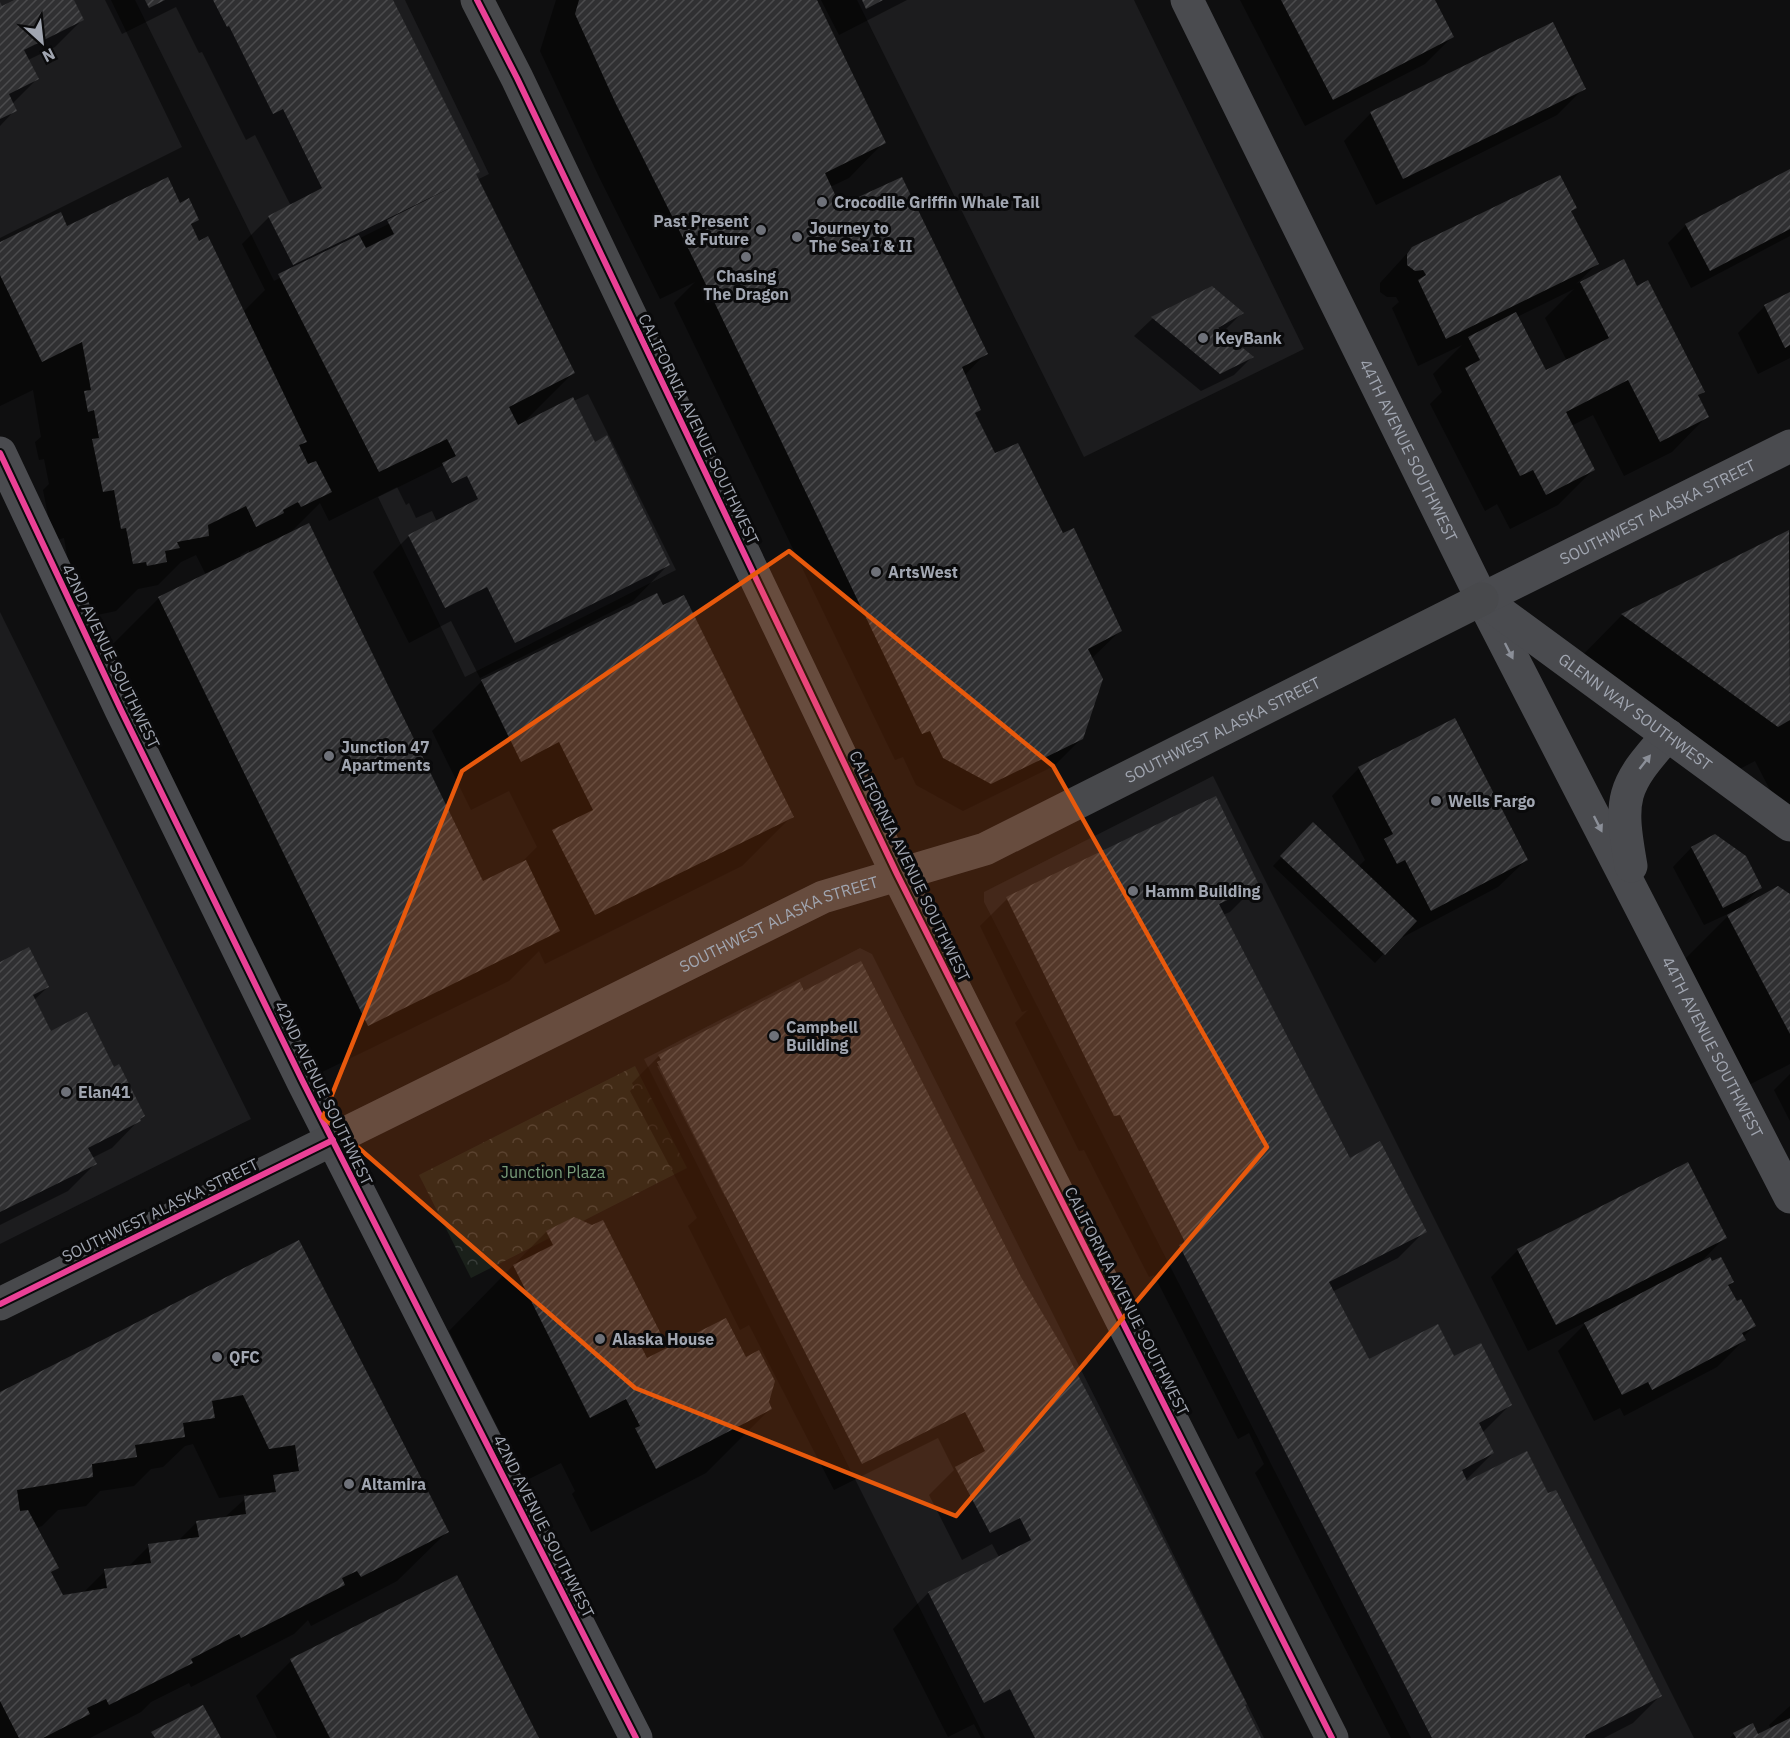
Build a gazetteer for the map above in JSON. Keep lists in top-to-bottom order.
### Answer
{
  "streets": {
    "main road": ["CALIFORNIA AVENUE SOUTHWEST", "SOUTHWEST ALASKA STREET"],
    "street": ["44TH AVENUE SOUTHWEST", "42ND AVENUE SOUTHWEST", "GLENN WAY SOUTHWEST"]
  },
  "crossings": [
    ["CALIFORNIA AVENUE SOUTHWEST", "SOUTHWEST ALASKA STREET"],
    ["44TH AVENUE SOUTHWEST", "SOUTHWEST ALASKA STREET"],
    ["44TH AVENUE SOUTHWEST", "GLENN WAY SOUTHWEST"],
    ["SOUTHWEST ALASKA STREET", "42ND AVENUE SOUTHWEST"],
    ["SOUTHWEST ALASKA STREET", "GLENN WAY SOUTHWEST"]
  ],
  "parks": ["Junction Plaza"],
  "places": [
    "Crocodile Griffin Whale Tail",
    "Past Present & Future",
    "Journey to The Sea I & II",
    "Chasing The Dragon",
    "KeyBank",
    "ArtsWest",
    "Junction 47 Apartments",
    "Wells Fargo",
    "Hamm Building",
    "Campbell Building",
    "Elan41",
    "Alaska House",
    "QFC",
    "Altamira"
  ],
  "north": "bottom right"
}
